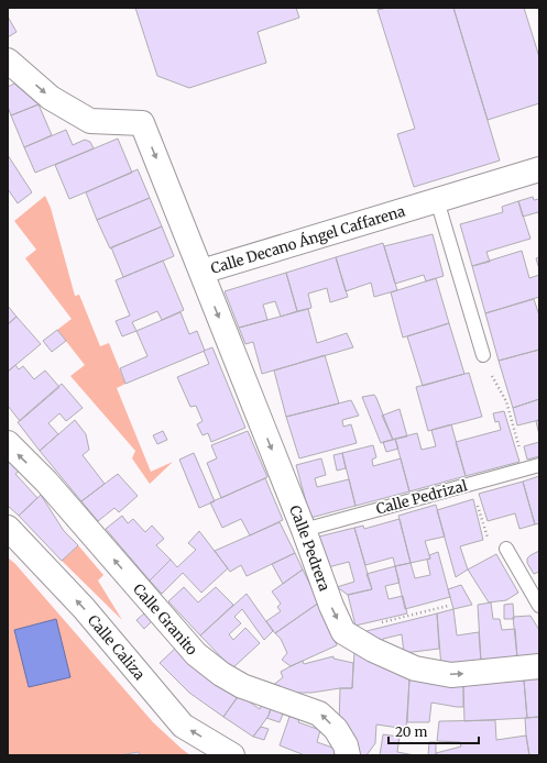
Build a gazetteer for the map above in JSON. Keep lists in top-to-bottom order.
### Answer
{
  "streets": {
    "street": [
      "Calle Decano Ángel Caffarena",
      "Calle Pedrera",
      "Calle Granito",
      "Calle Caliza"
    ],
    "lane": ["Calle Pedrizal"]
  },
  "crossings": [
    ["Calle Decano Ángel Caffarena", "Calle Pedrera"],
    ["Calle Pedrizal", "Calle Pedrera"]
  ],
  "one_way": [
    "Calle Decano Ángel Caffarena",
    "Calle Pedrera",
    "Calle Granito",
    "Calle Caliza"
  ],
  "scale_bar": "20 m"
}
